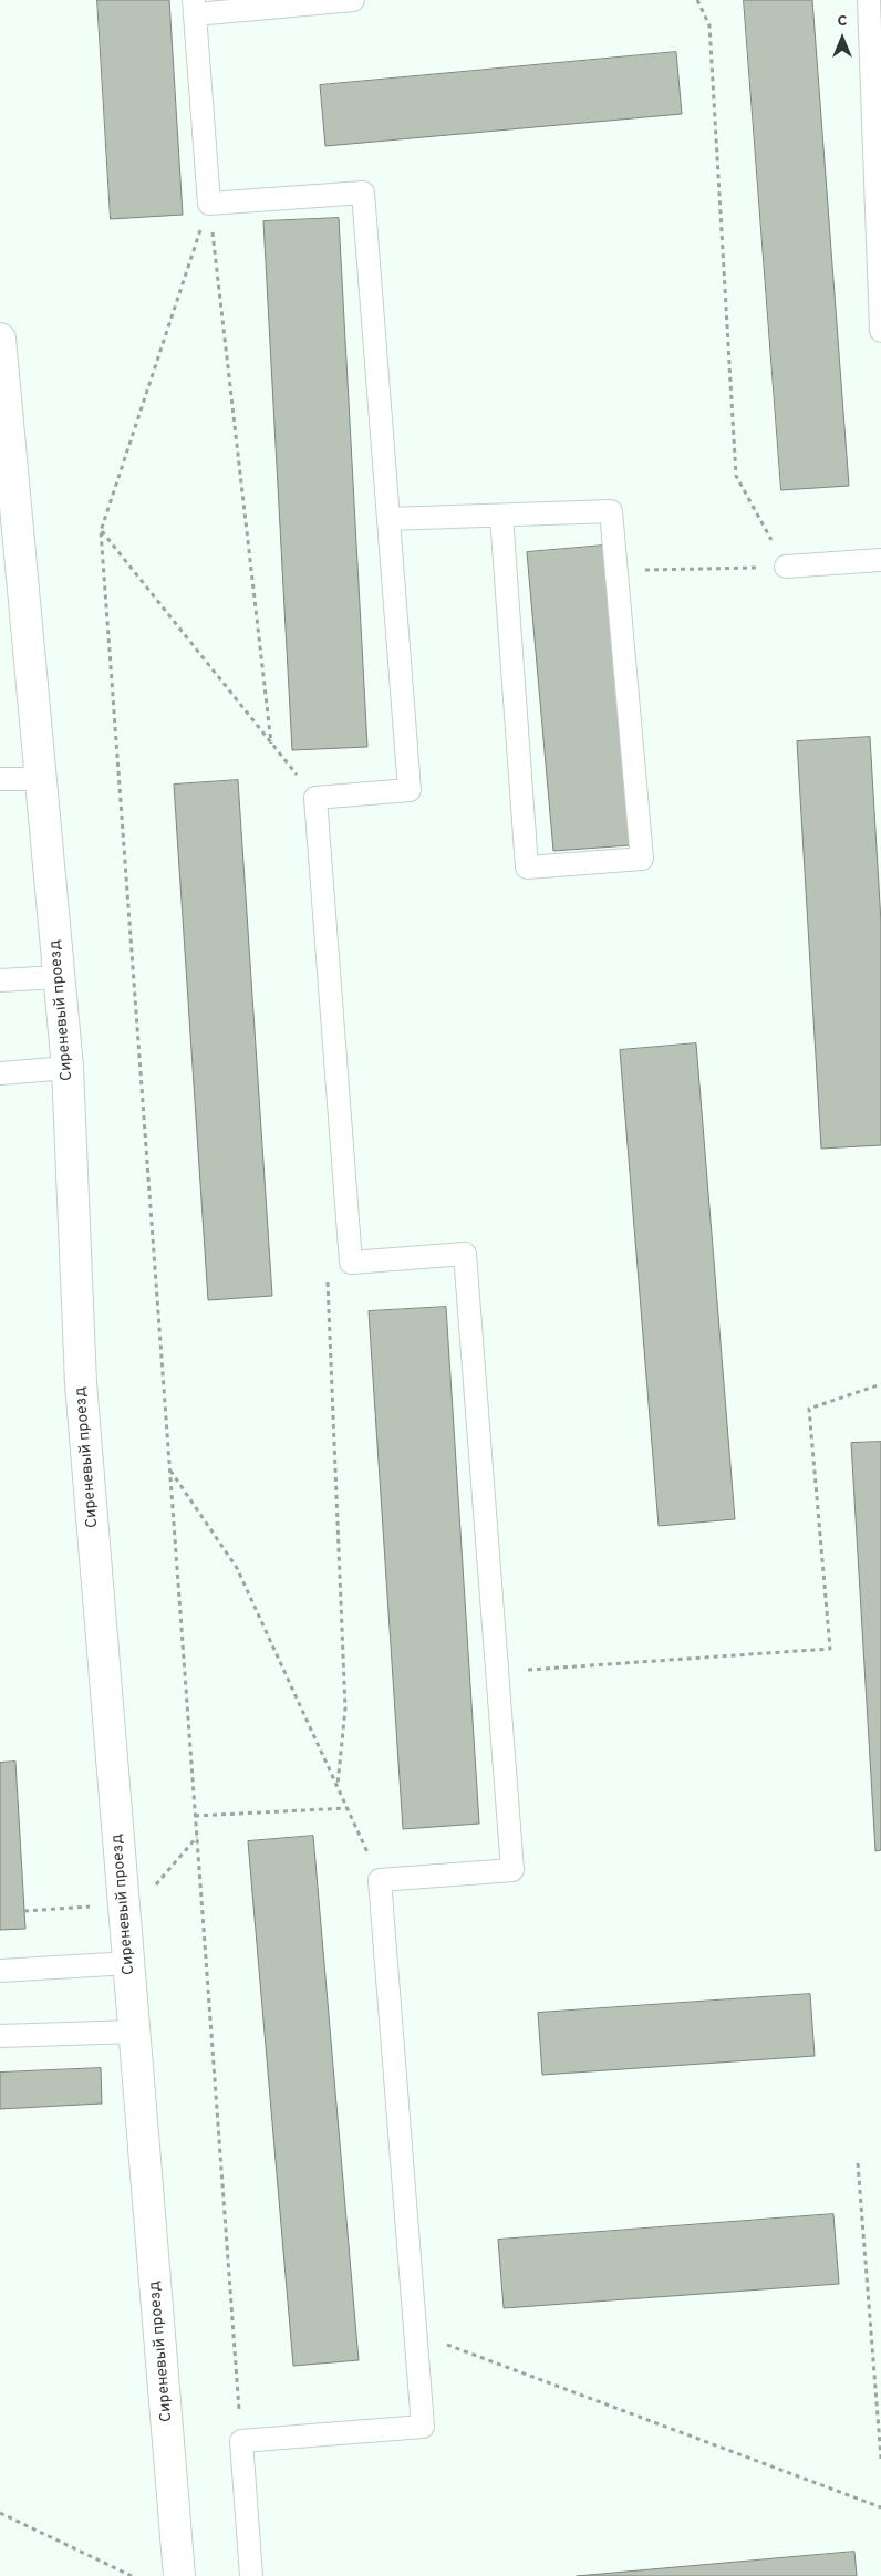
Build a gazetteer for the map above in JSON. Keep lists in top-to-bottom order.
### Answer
{
  "streets": {
    "street": ["Сиреневый проезд"]
  },
  "north": "top"
}
